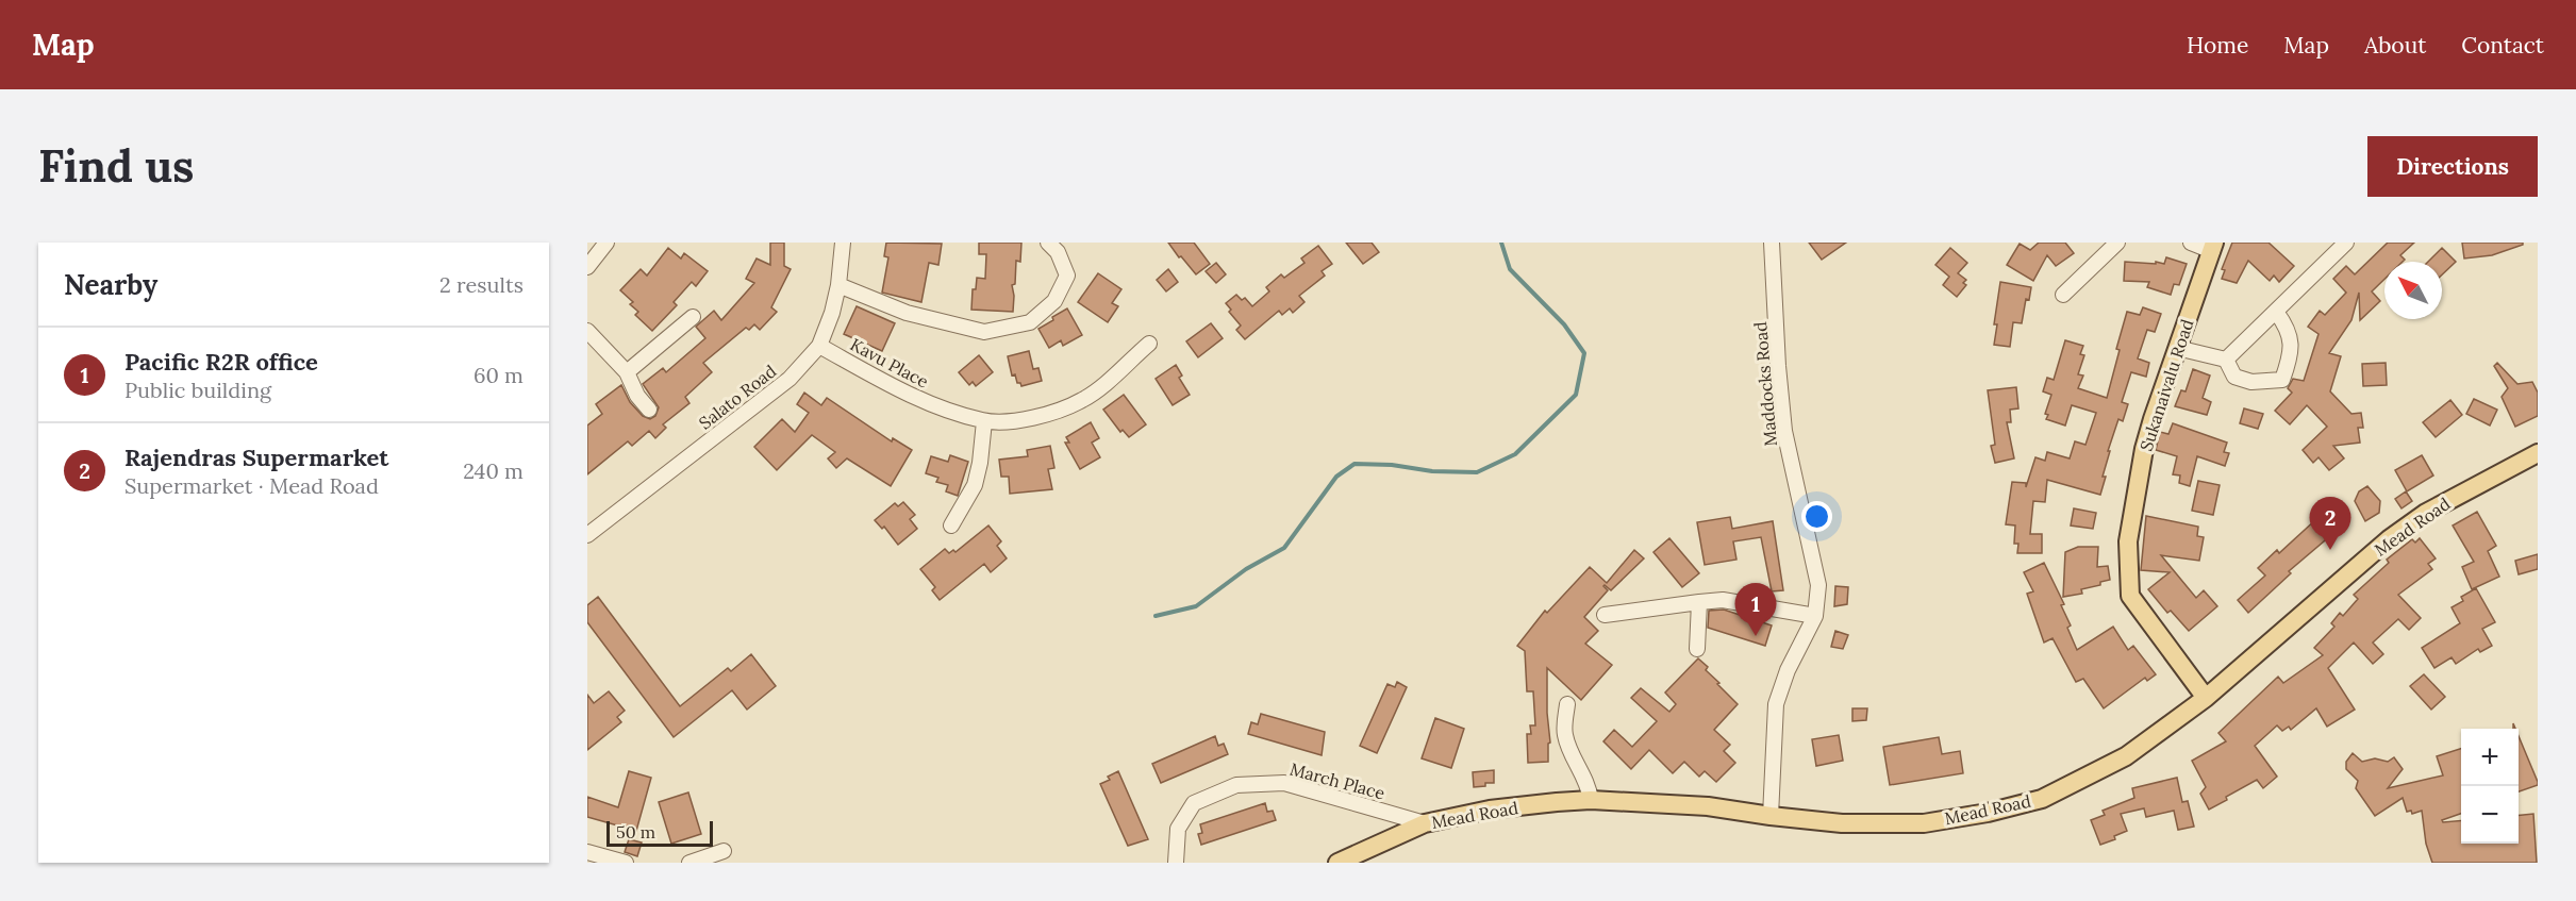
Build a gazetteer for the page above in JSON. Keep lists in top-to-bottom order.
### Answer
{
  "streets": {
    "main road": ["Sukanaivalu Road", "Mead Road"],
    "street": [
      "Kavu Place",
      "Maddocks Road",
      "Salato Road",
      "March Place"
    ]
  },
  "crossings": [
    ["Kavu Place", "Salato Road"],
    ["Maddocks Road", "Mead Road"],
    ["Sukanaivalu Road", "Mead Road"],
    ["Mead Road", "March Place"]
  ],
  "scale_bar": "50 m",
  "north": "top left",
  "page": {
    "header": "Map",
    "nav": [
      "Home",
      "Map",
      "About",
      "Contact"
    ],
    "buttons": "Directions",
    "title": "Find us",
    "heading": ["Nearby", "2 results"],
    "list": [
      {
        "mark": "1",
        "name": "Pacific R2R office",
        "note": "Public building",
        "value": "60 m"
      },
      {
        "mark": "2",
        "name": "Rajendras Supermarket",
        "note": "Supermarket · Mead Road",
        "value": "240 m"
      }
    ],
    "pins": ["2", "1"],
    "map_buttons": ["+", "−"],
    "scale": "50 m"
  }
}
